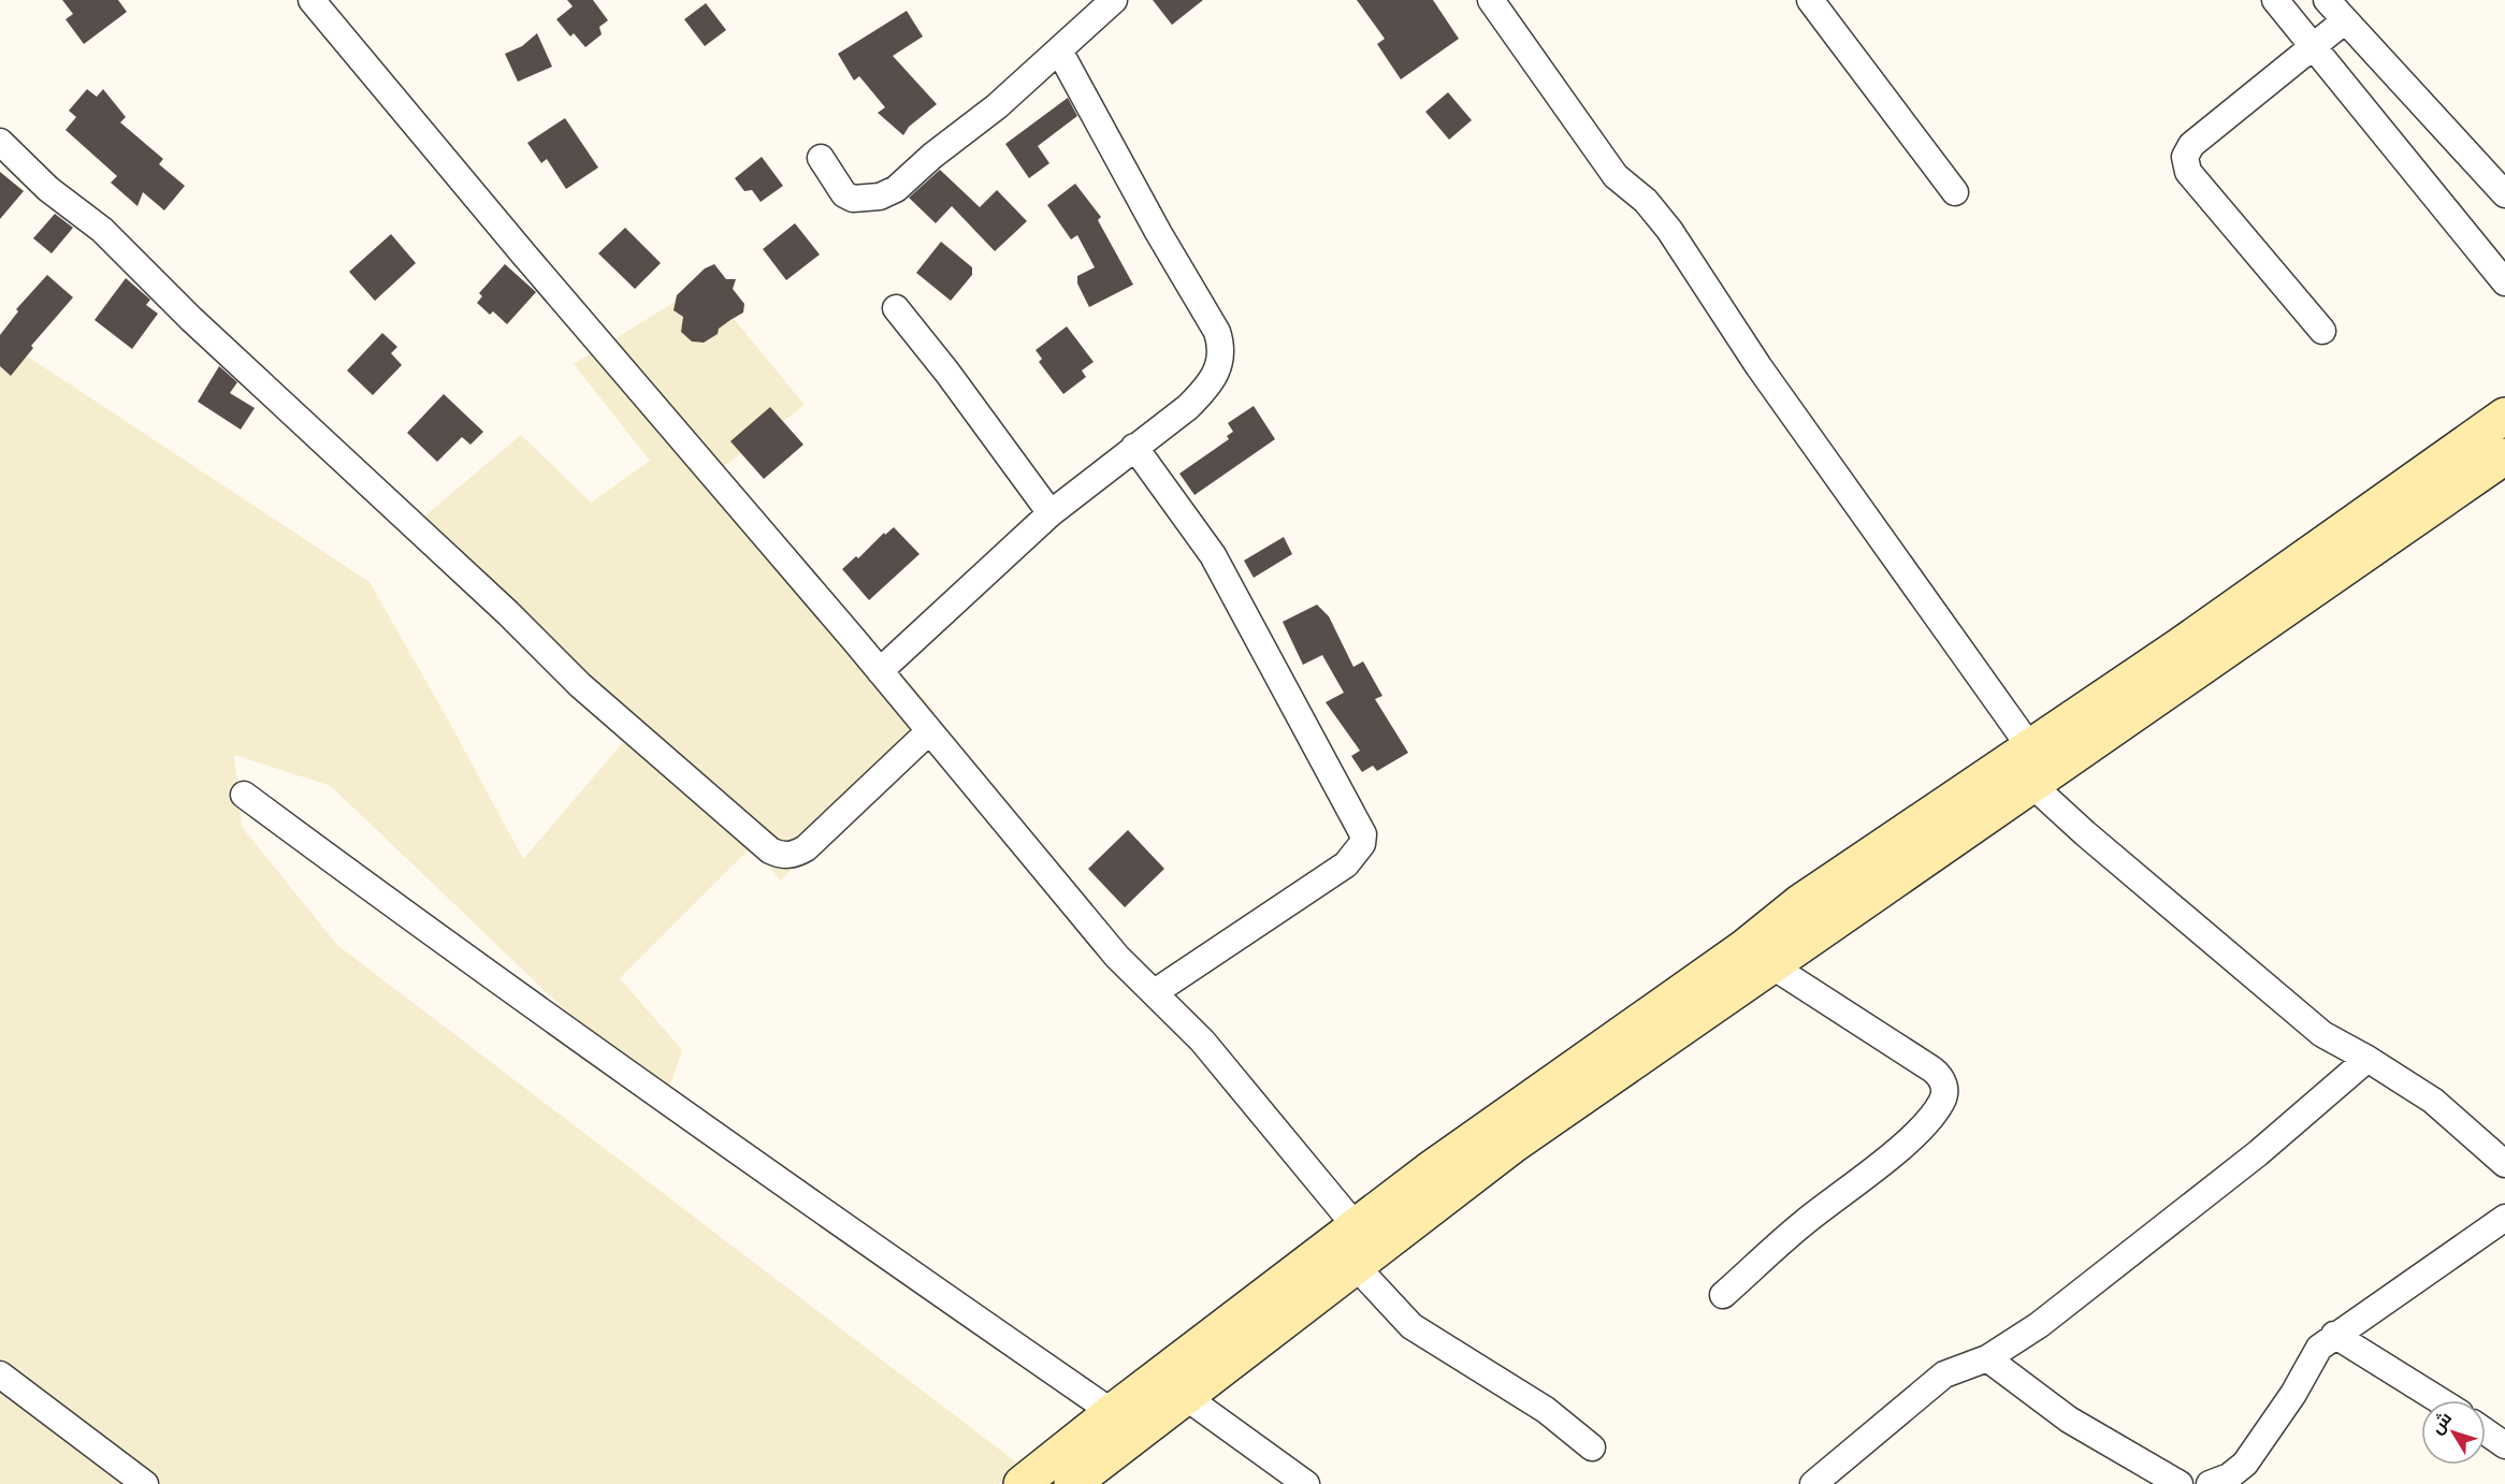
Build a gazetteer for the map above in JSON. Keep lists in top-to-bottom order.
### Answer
{
  "north": "top left"
}
